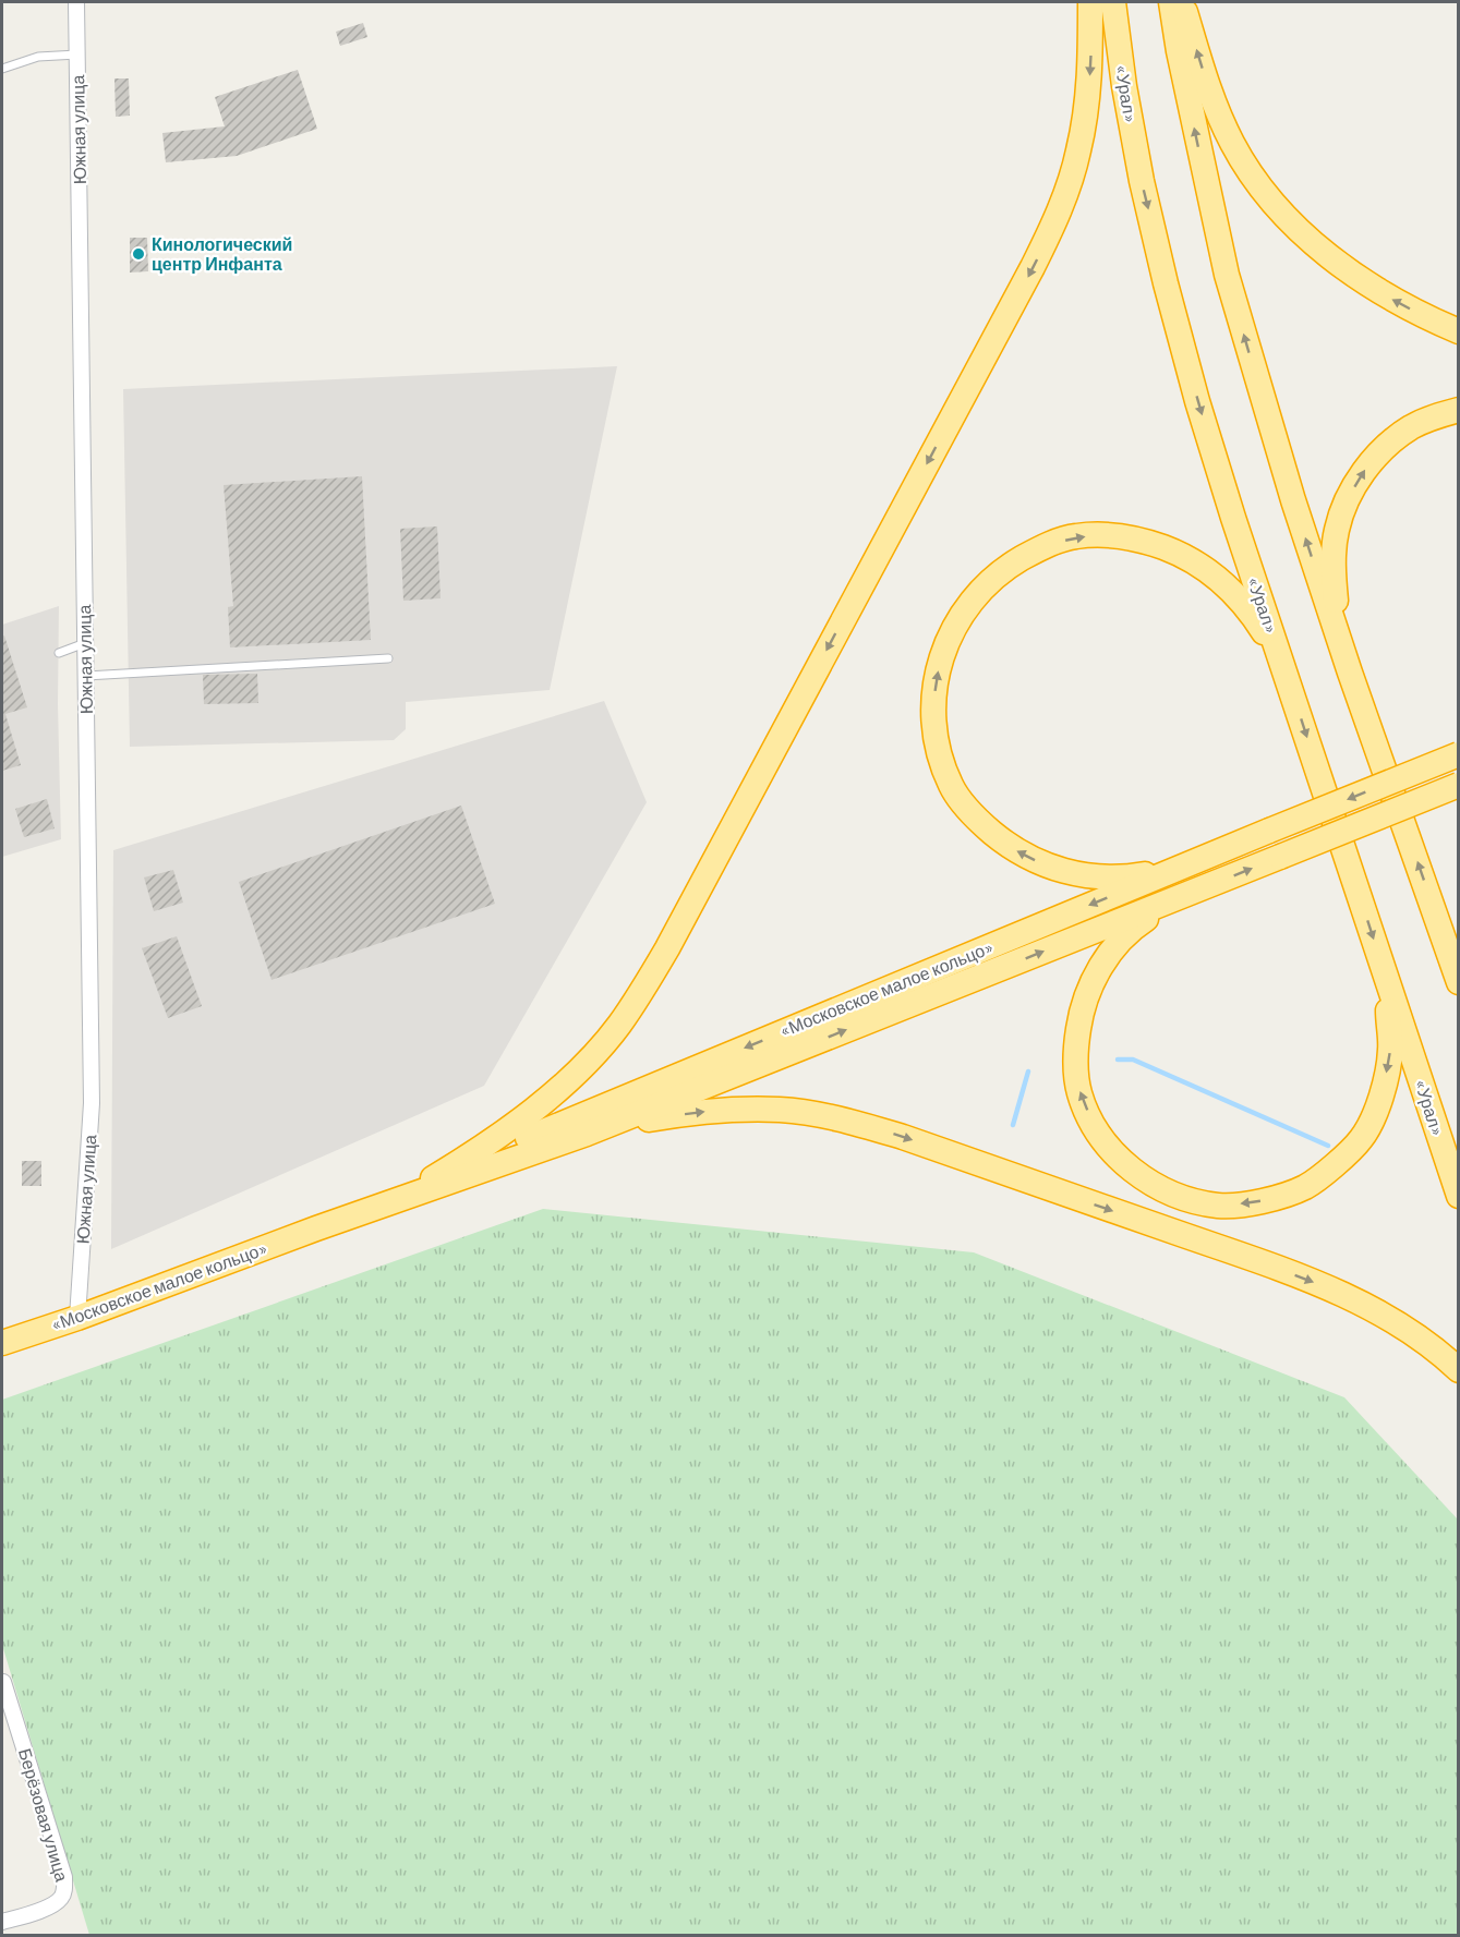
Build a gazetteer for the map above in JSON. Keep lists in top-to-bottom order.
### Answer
{
  "streets": {
    "highway": ["«Урал»", "«Московское малое кольцо»"],
    "street": ["Южная улица", "Берёзовая улица"]
  },
  "crossings": [
    ["Южная улица", "«Московское малое кольцо»"]
  ],
  "places": ["Кинологический центр Инфанта"]
}
